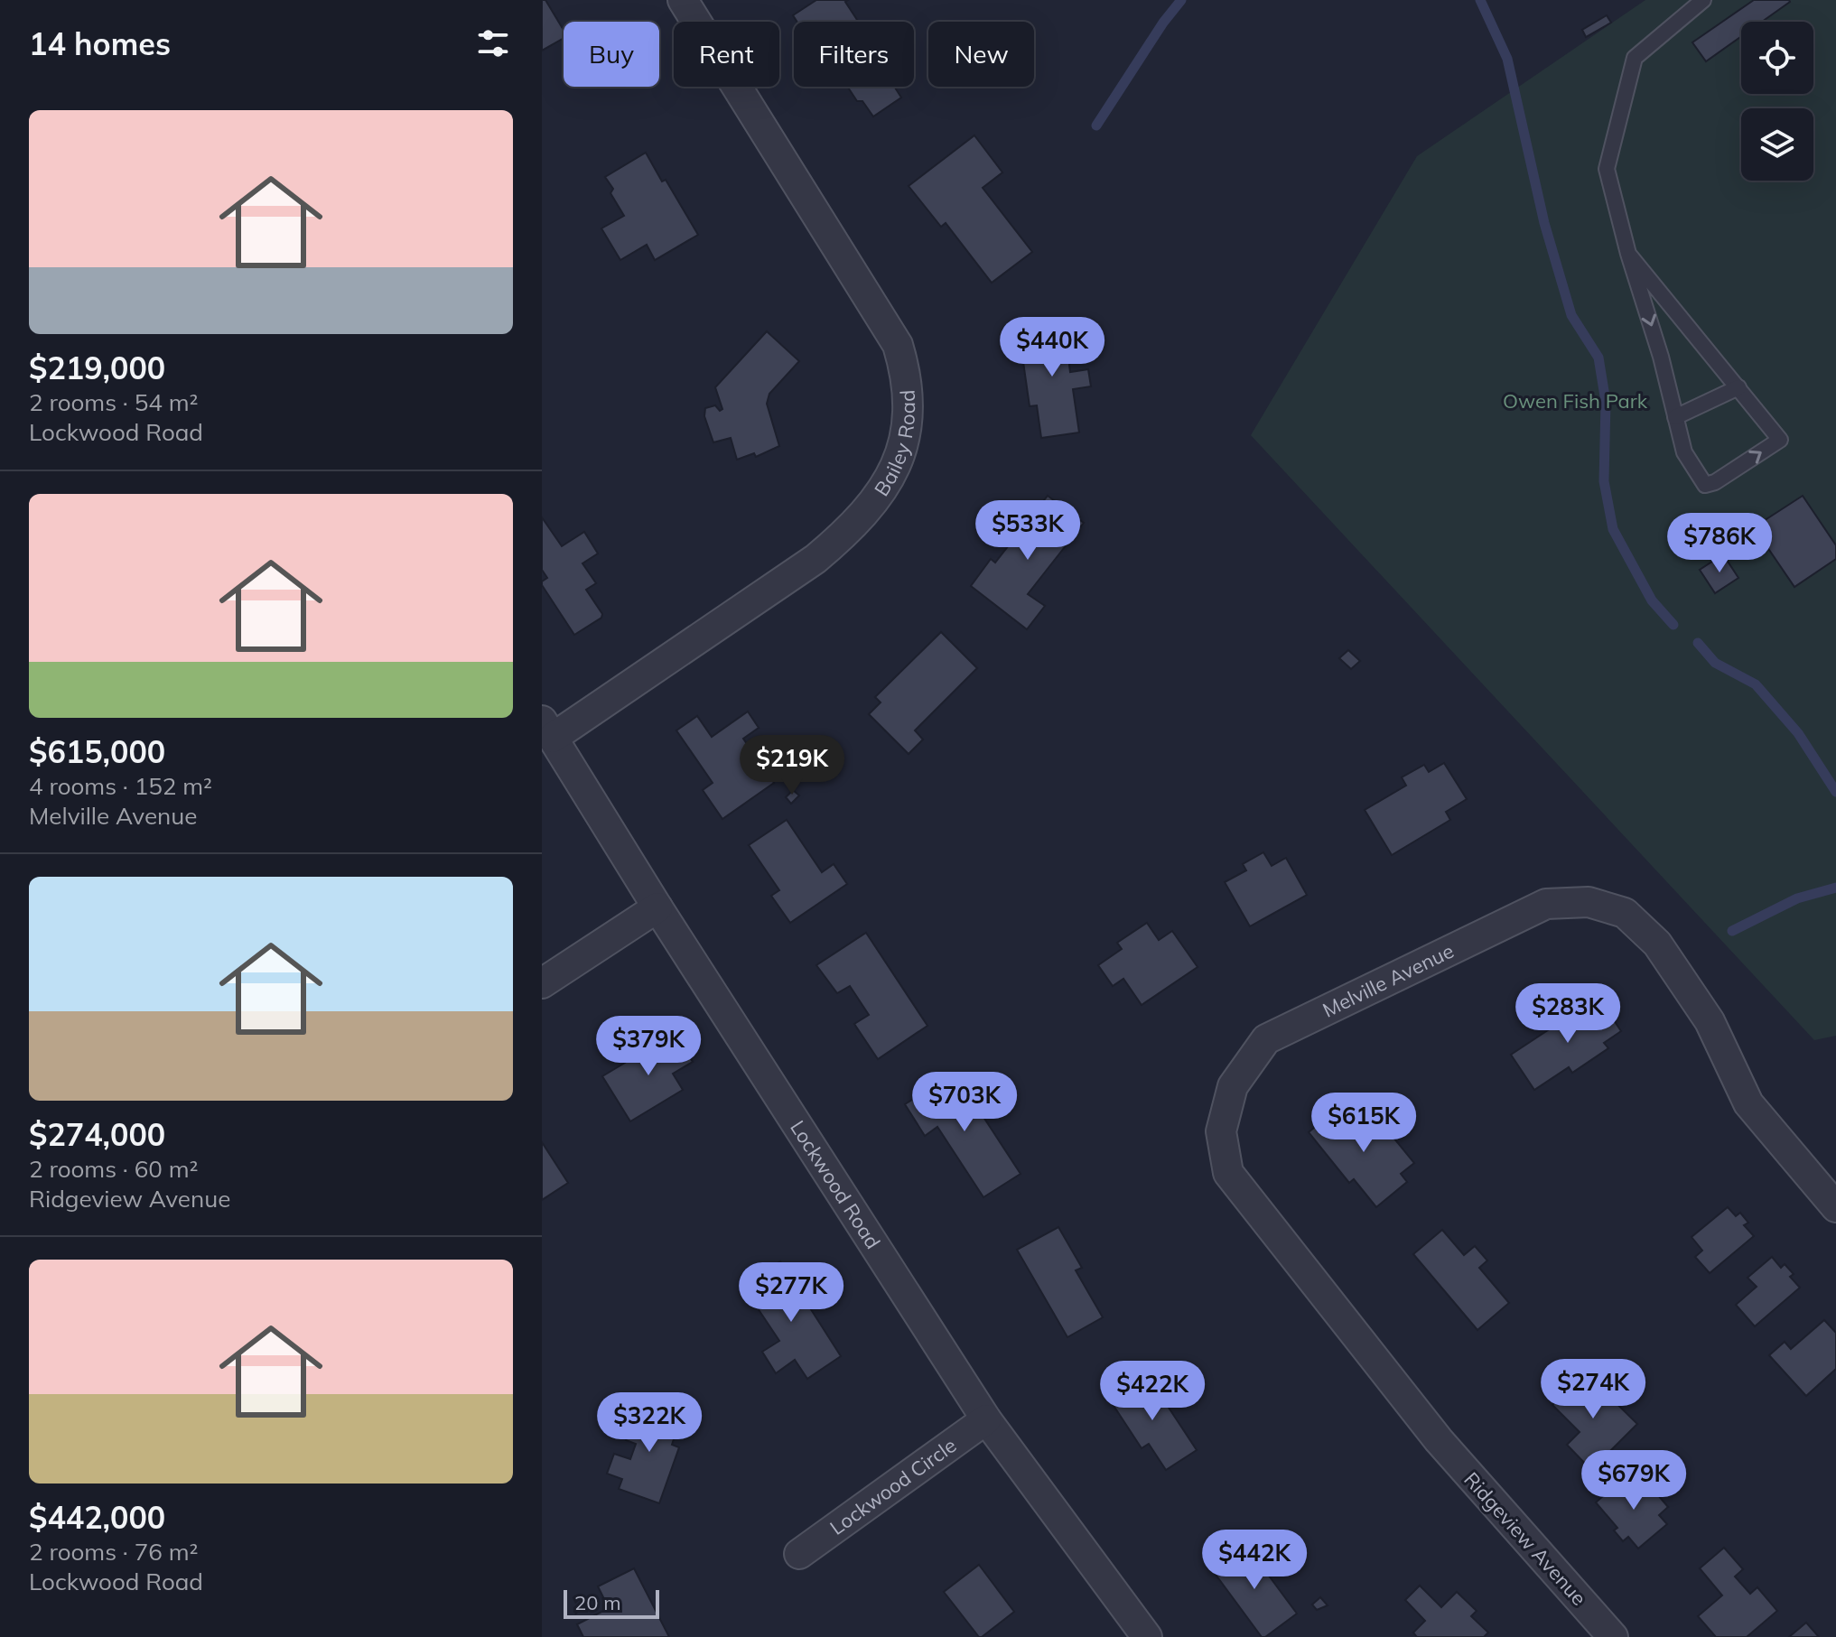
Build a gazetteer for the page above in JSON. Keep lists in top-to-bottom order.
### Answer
{
  "streets": {
    "street": [
      "Bailey Road",
      "Melville Avenue",
      "Lockwood Road",
      "Lockwood Circle",
      "Ridgeview Avenue"
    ]
  },
  "crossings": [
    ["Bailey Road", "Lockwood Road"],
    ["Melville Avenue", "Ridgeview Avenue"],
    ["Lockwood Road", "Lockwood Circle"]
  ],
  "parks": ["Owen Fish Park"],
  "scale_bar": "20 m",
  "page": {
    "heading": "14 homes",
    "chip": [
      "Buy",
      "Rent",
      "Filters",
      "New"
    ],
    "list": [
      {
        "name": "$219,000",
        "note": "2 rooms · 54 m² · Lockwood Road"
      },
      {
        "name": "$615,000",
        "note": "4 rooms · 152 m² · Melville Avenue"
      },
      {
        "name": "$274,000",
        "note": "2 rooms · 60 m² · Ridgeview Avenue"
      },
      {
        "name": "$442,000",
        "note": "2 rooms · 76 m² · Lockwood Road"
      }
    ],
    "price": [
      "$440K",
      "$533K",
      "$786K",
      "$219K",
      "$283K",
      "$379K",
      "$703K",
      "$615K",
      "$277K",
      "$274K",
      "$422K",
      "$322K",
      "$679K",
      "$442K"
    ],
    "scale": "20 m"
  }
}
